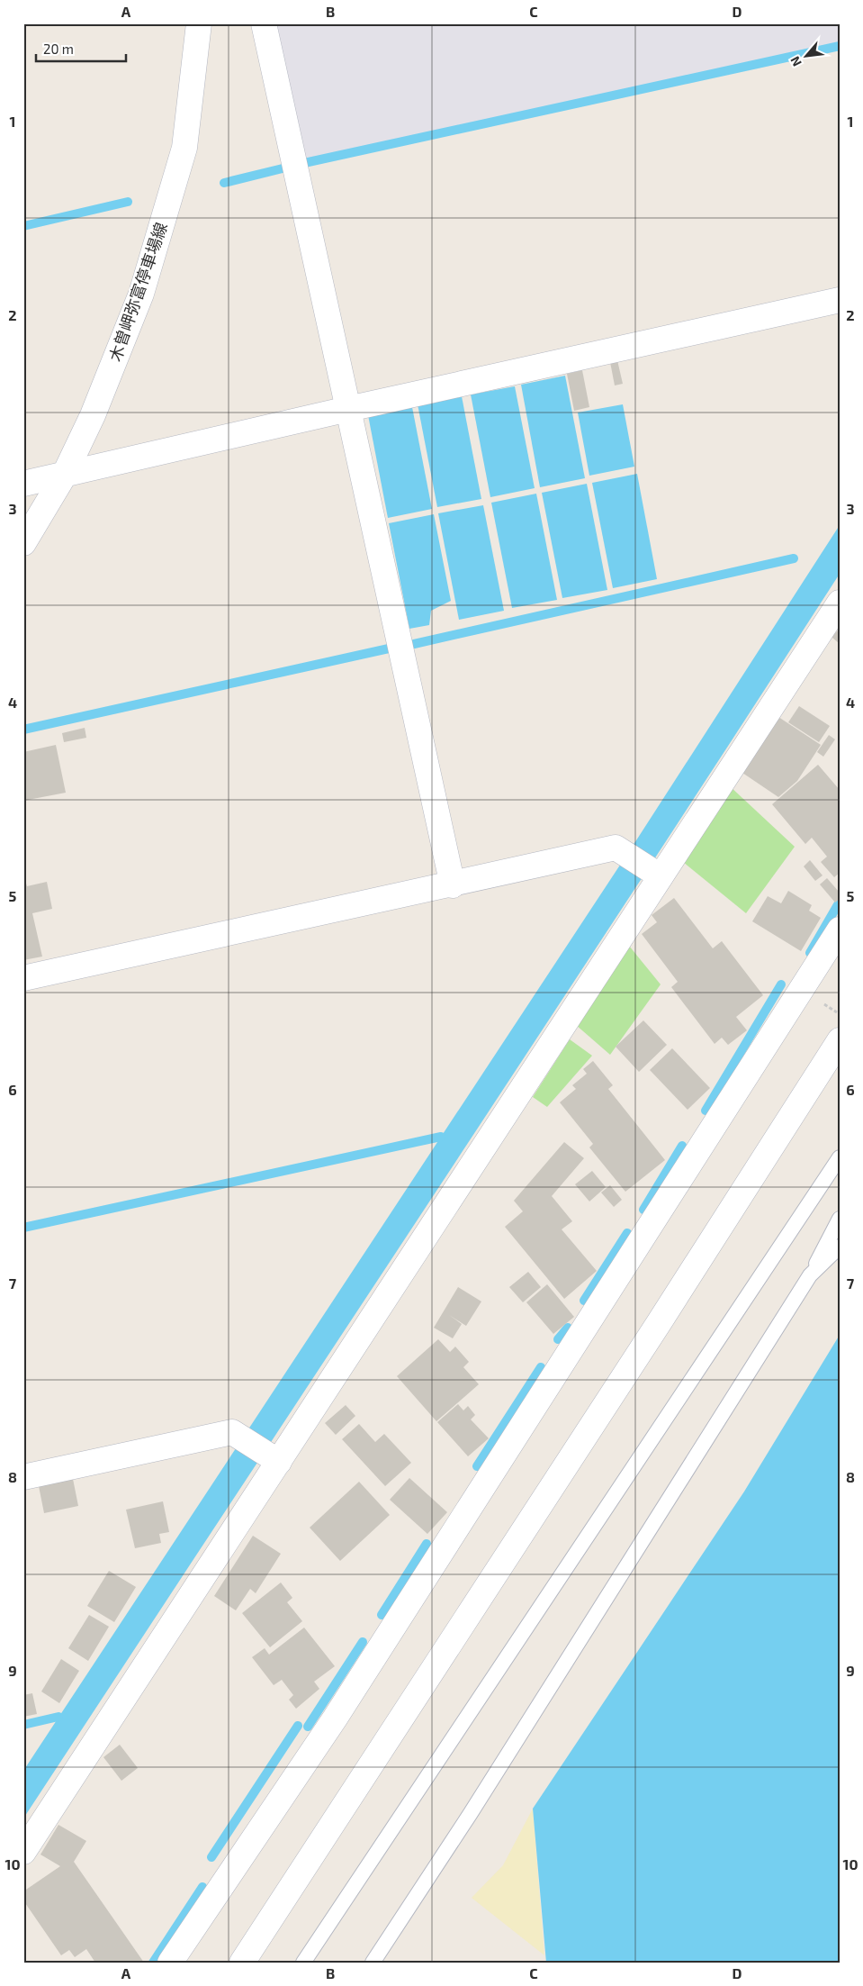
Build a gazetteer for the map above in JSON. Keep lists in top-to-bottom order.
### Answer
{
  "streets": {
    "street": ["木曽岬弥富停車場線"]
  },
  "scale_bar": "20 m",
  "north": "bottom left",
  "grid": {
    "columns": [
      "A",
      "B",
      "C",
      "D"
    ],
    "rows": [
      "1",
      "2",
      "3",
      "4",
      "5",
      "6",
      "7",
      "8",
      "9",
      "10"
    ]
  }
}
